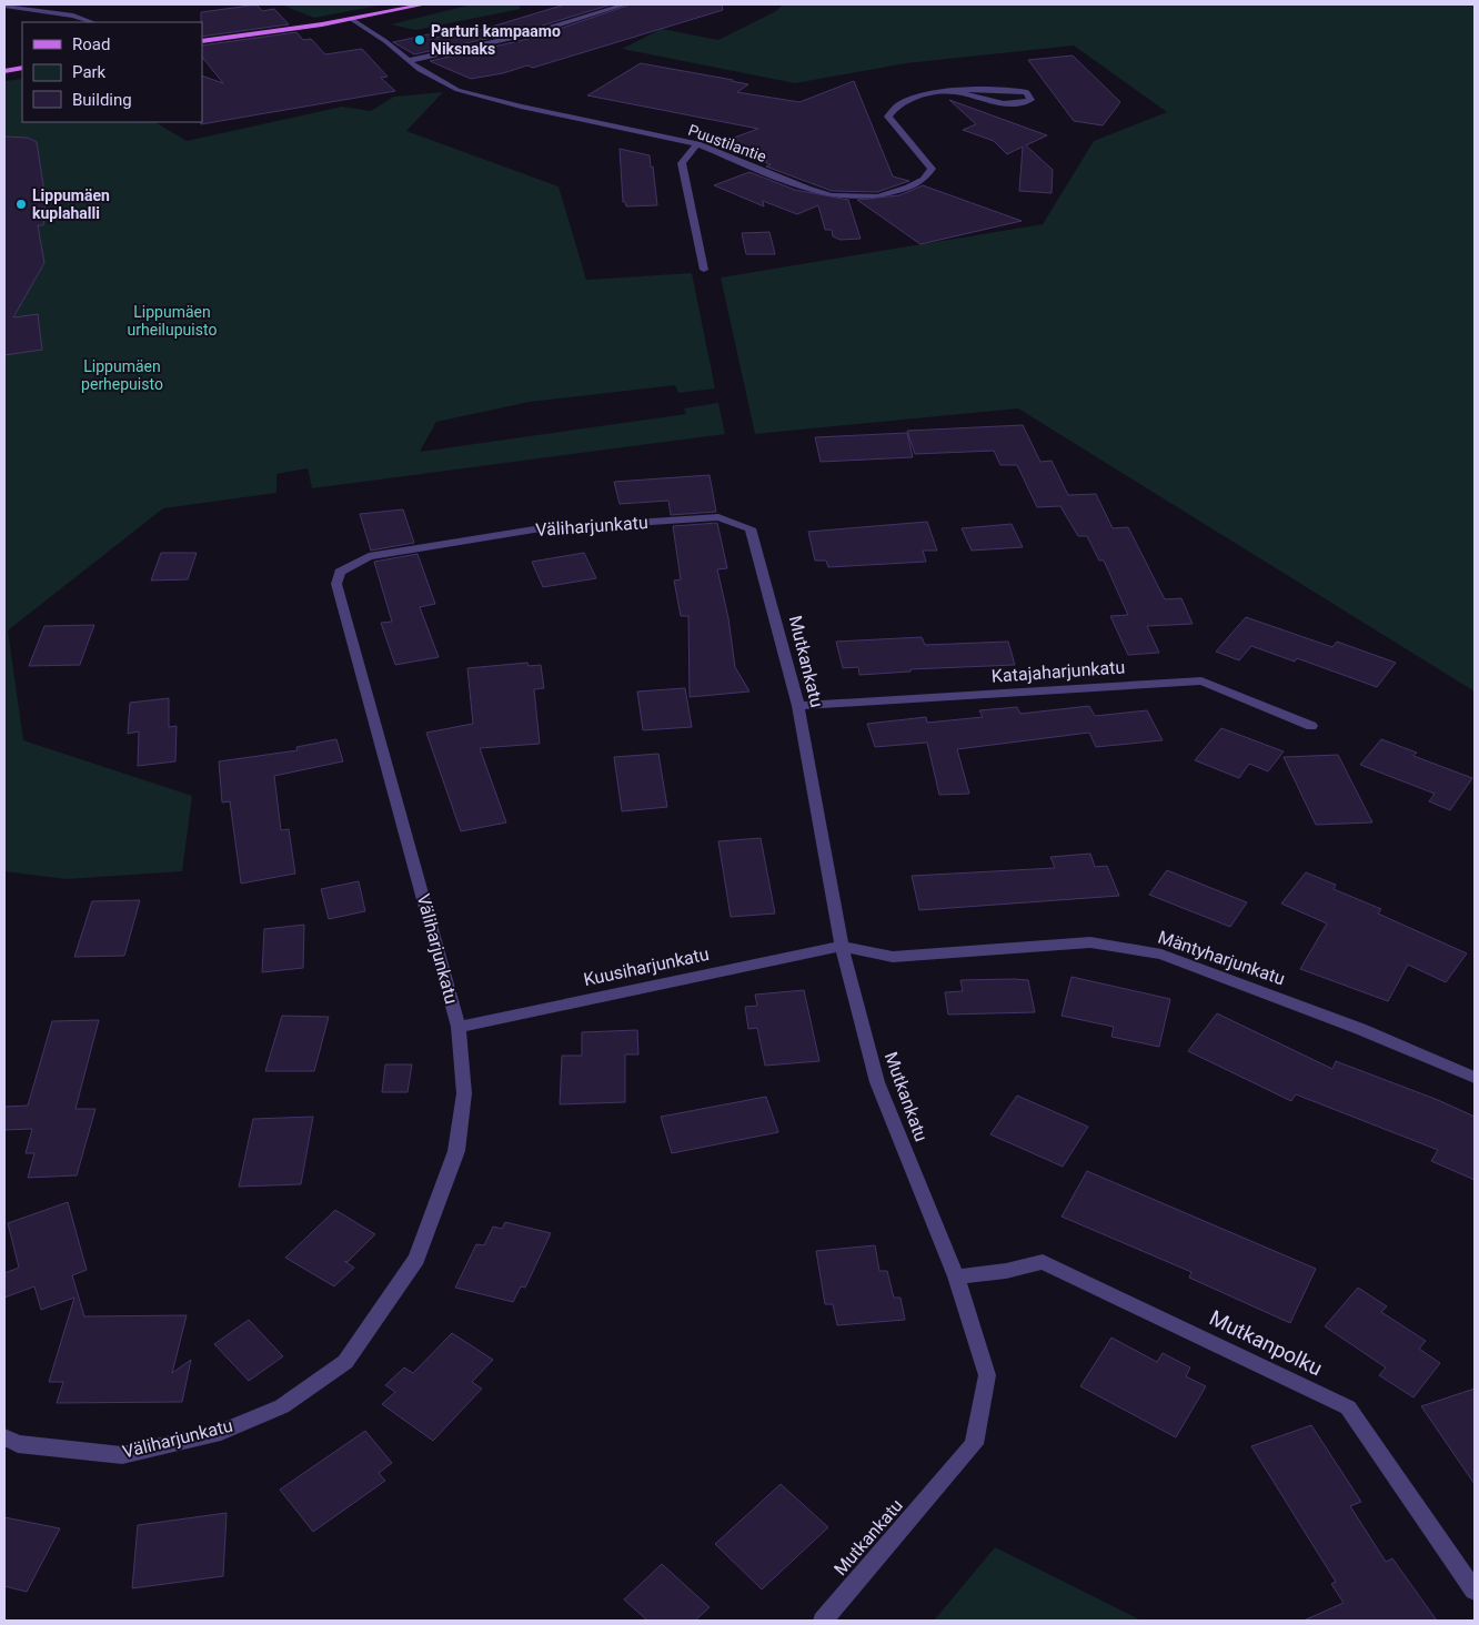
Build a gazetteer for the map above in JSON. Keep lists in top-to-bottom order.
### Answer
{
  "streets": {
    "street": [
      "Puustilantie",
      "Väliharjunkatu",
      "Mutkankatu",
      "Katajaharjunkatu",
      "Mäntyharjunkatu",
      "Kuusiharjunkatu",
      "Mutkanpolku"
    ]
  },
  "crossings": [
    ["Väliharjunkatu", "Mutkankatu"],
    ["Väliharjunkatu", "Kuusiharjunkatu"],
    ["Mutkankatu", "Katajaharjunkatu"],
    ["Mutkankatu", "Mäntyharjunkatu"],
    ["Mutkankatu", "Kuusiharjunkatu"],
    ["Mutkankatu", "Mutkanpolku"],
    ["Mäntyharjunkatu", "Kuusiharjunkatu"]
  ],
  "parks": ["Lippumäen urheilupuisto", "Lippumäen perhepuisto"],
  "places": ["Parturi kampaamo Niksnaks", "Lippumäen kuplahalli"],
  "legend": ["Road", "Park", "Building"]
}
